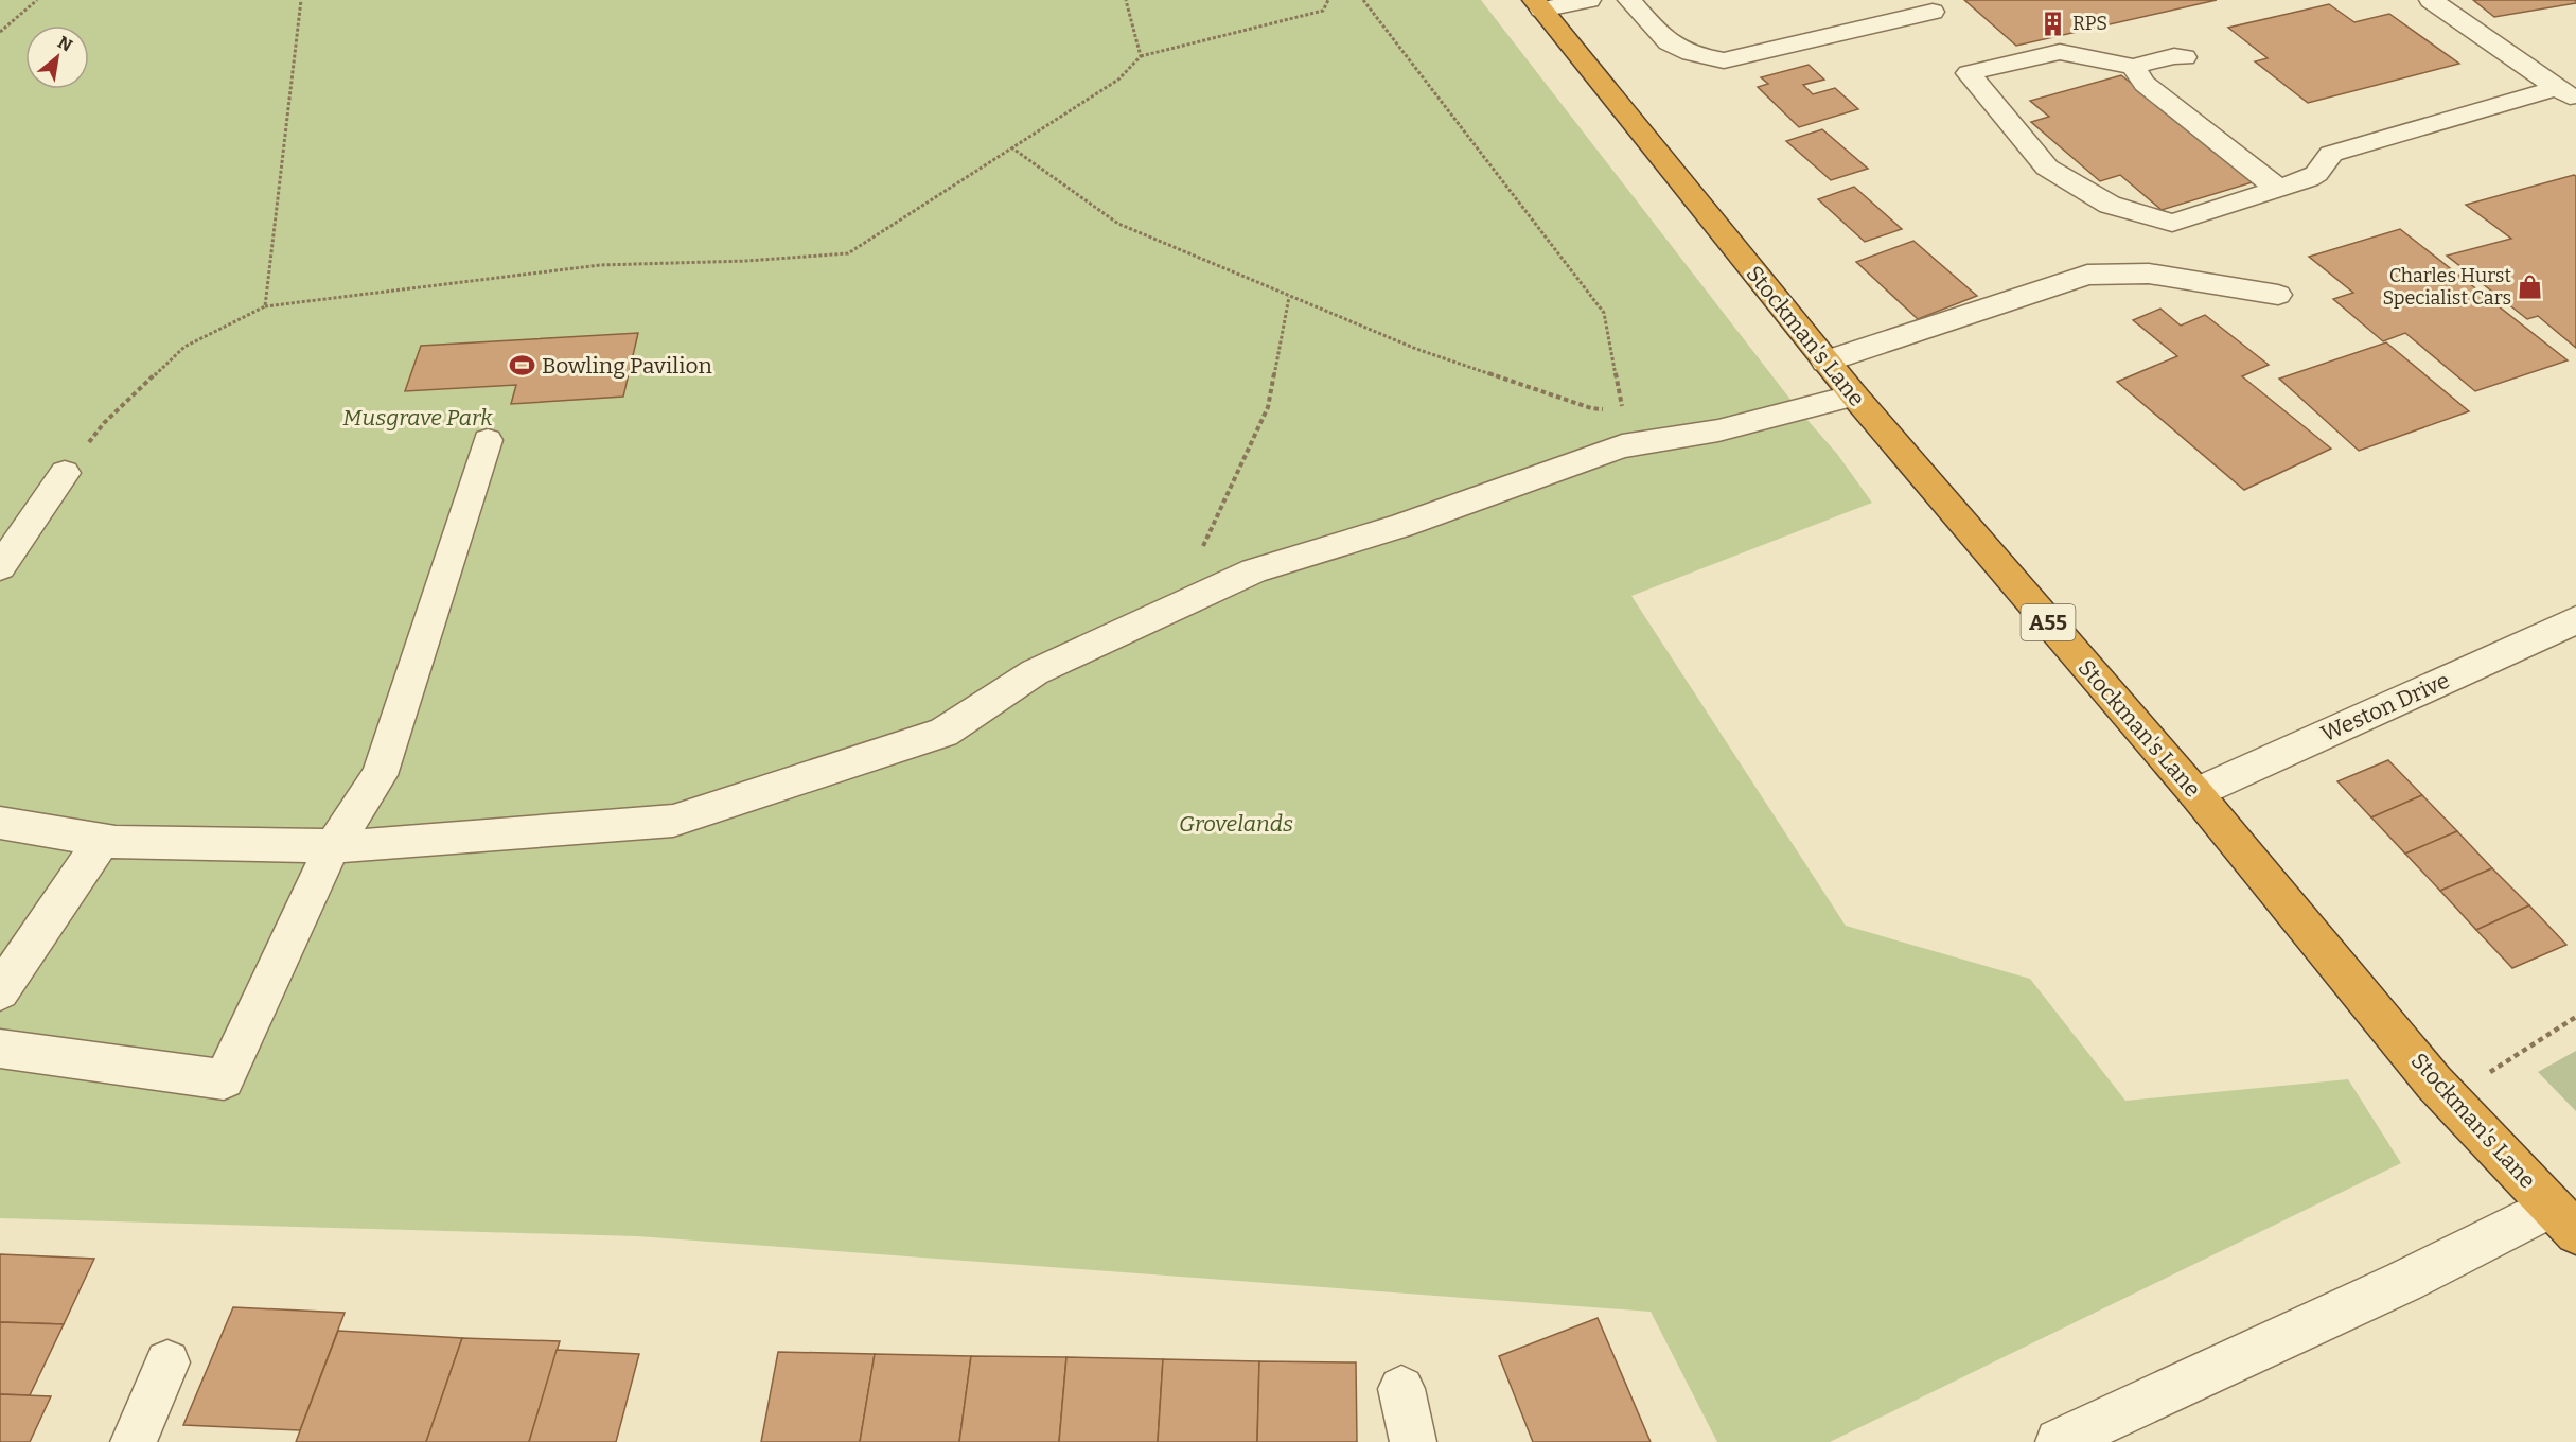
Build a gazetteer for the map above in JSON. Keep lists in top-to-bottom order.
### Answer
{
  "streets": {
    "highway": ["Stockman's Lane", "A55"],
    "street": ["Weston Drive"]
  },
  "crossings": [
    ["Stockman's Lane", "Weston Drive"]
  ],
  "parks": ["Musgrave Park", "Grovelands"],
  "places": {
    "building": ["RPS"],
    "shop": ["Charles Hurst Specialist Cars"],
    "sports": ["Bowling Pavilion"]
  },
  "north": "top right"
}
